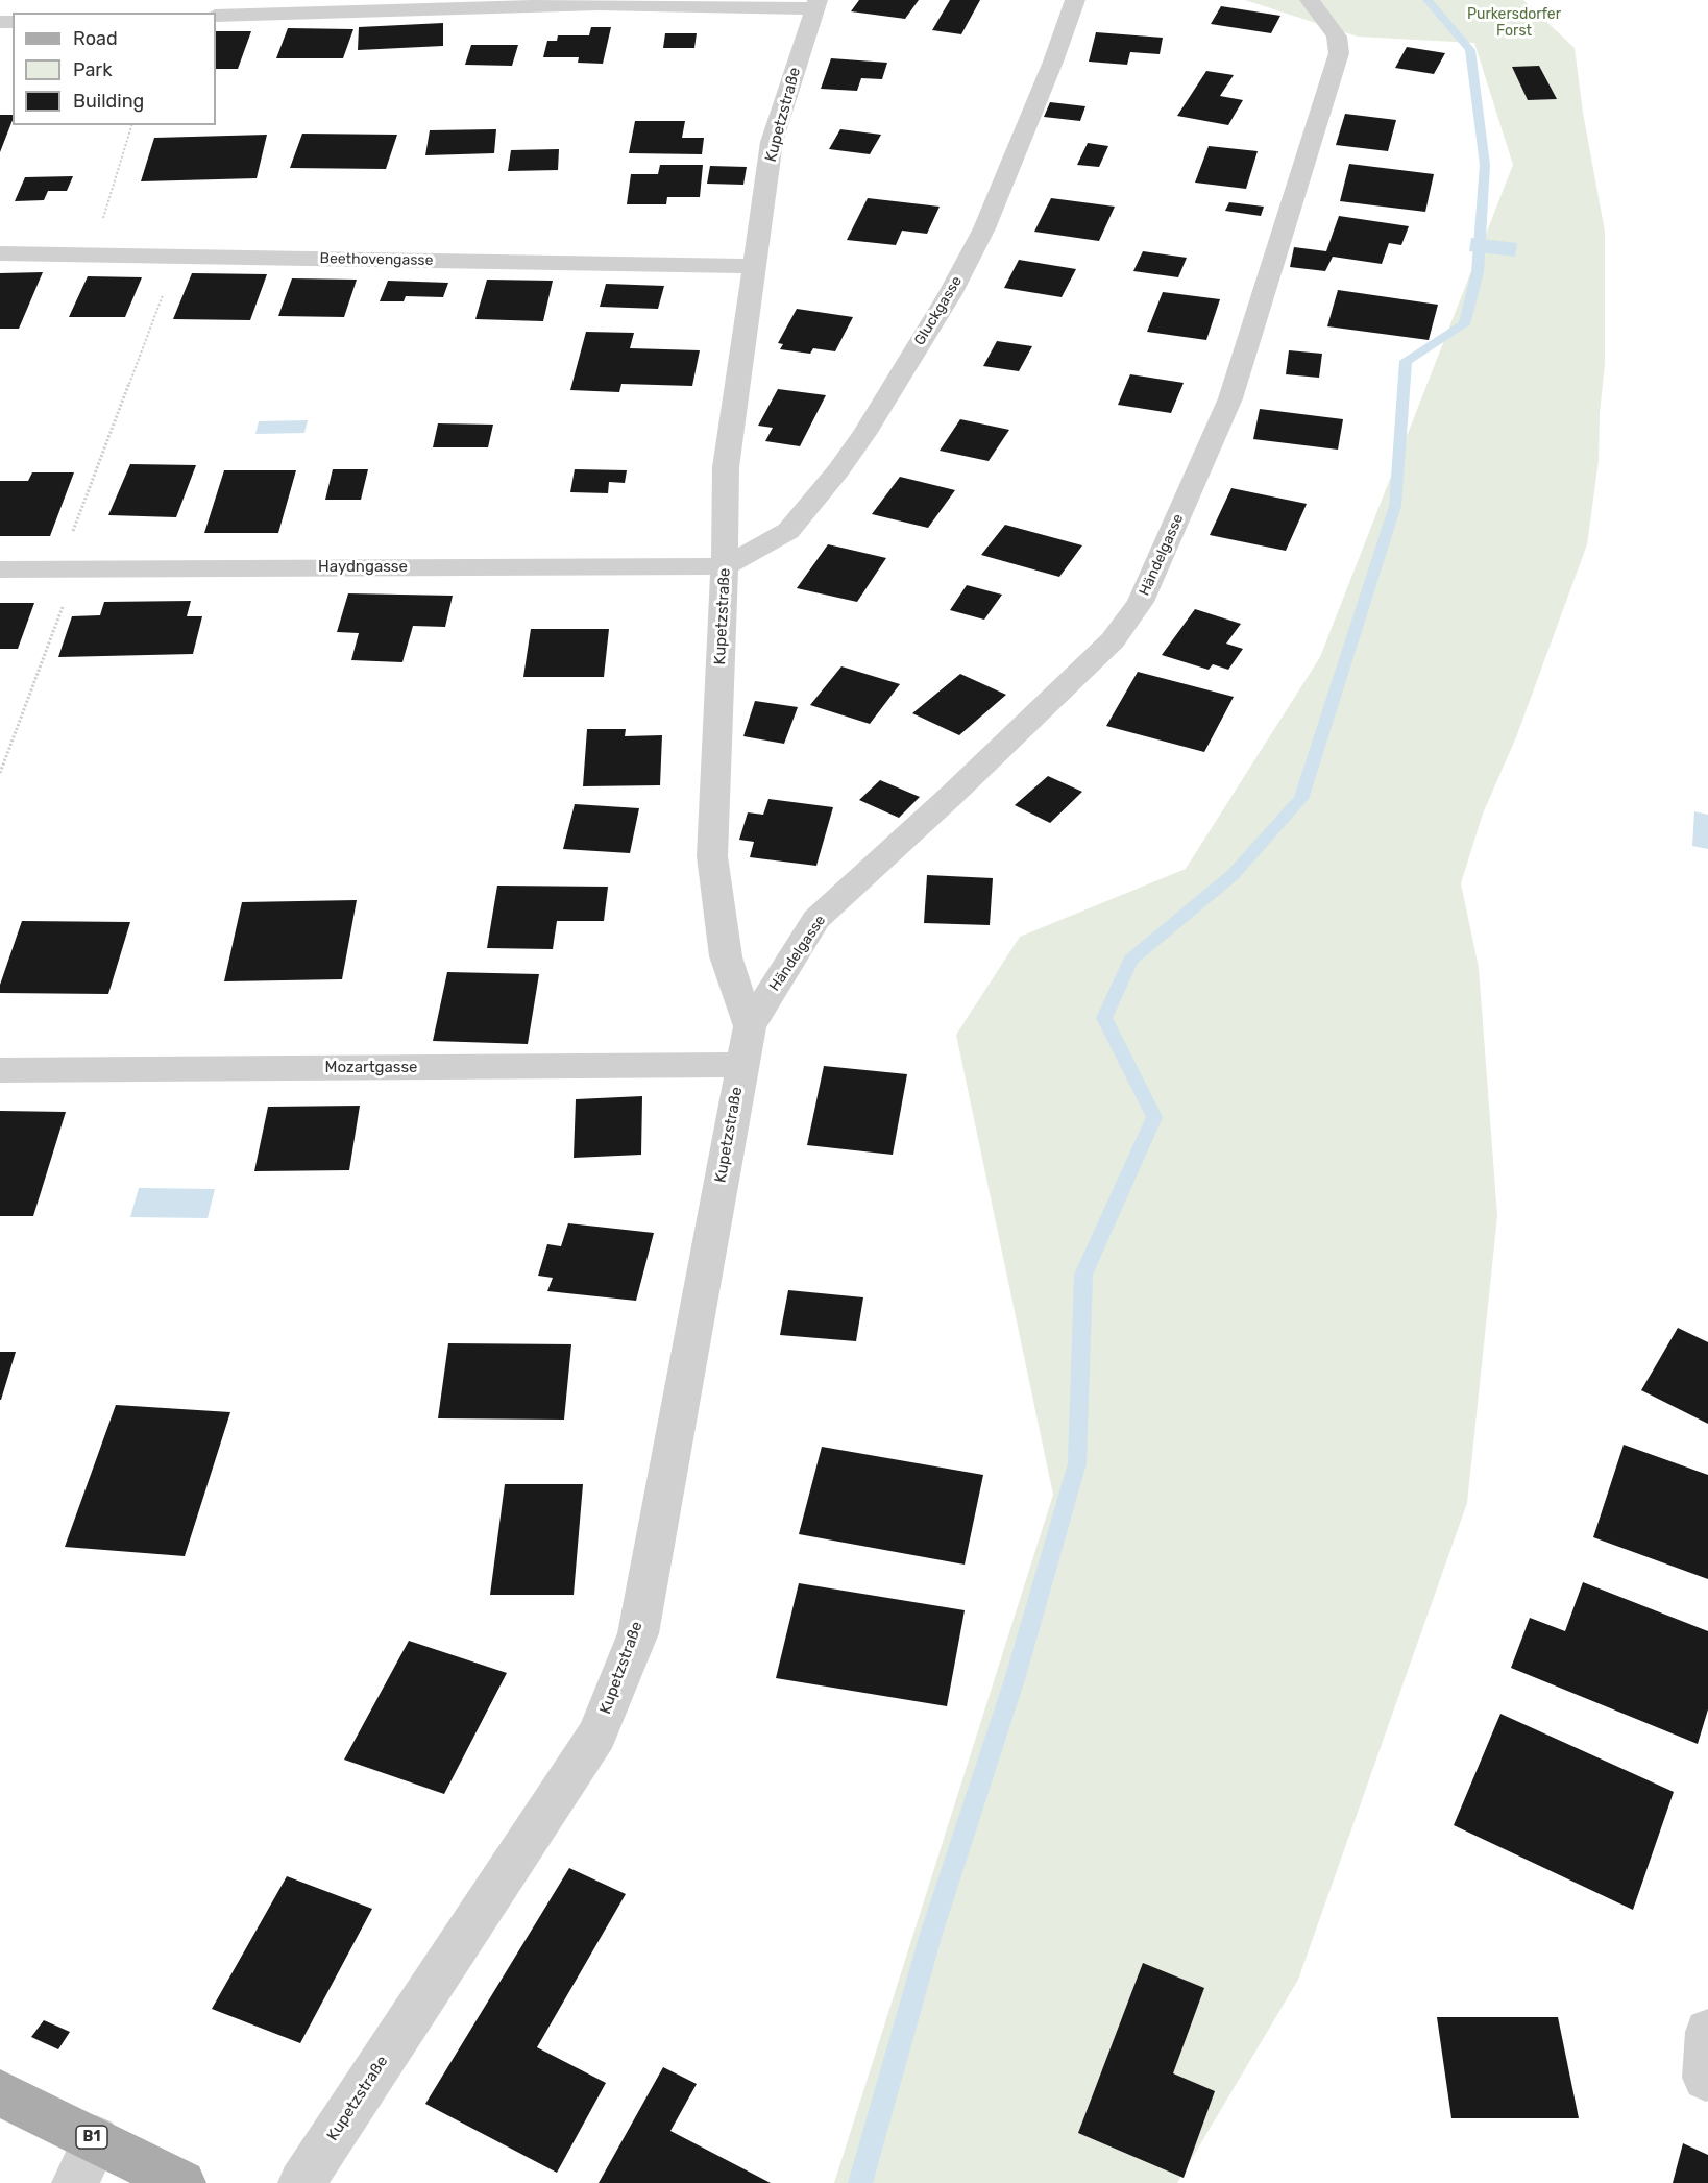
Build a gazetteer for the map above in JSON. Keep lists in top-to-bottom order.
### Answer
{
  "streets": {
    "main road": ["B1"],
    "street": [
      "Kupetzstraße",
      "Beethovengasse",
      "Gluckgasse",
      "Händelgasse",
      "Haydngasse",
      "Mozartgasse"
    ]
  },
  "crossings": [
    ["Kupetzstraße", "Beethovengasse"],
    ["Kupetzstraße", "Gluckgasse"],
    ["Kupetzstraße", "Händelgasse"],
    ["Kupetzstraße", "Haydngasse"],
    ["Kupetzstraße", "Mozartgasse"],
    ["Gluckgasse", "Haydngasse"]
  ],
  "parks": ["Purkersdorfer Forst"],
  "legend": ["Road", "Park", "Building"]
}
